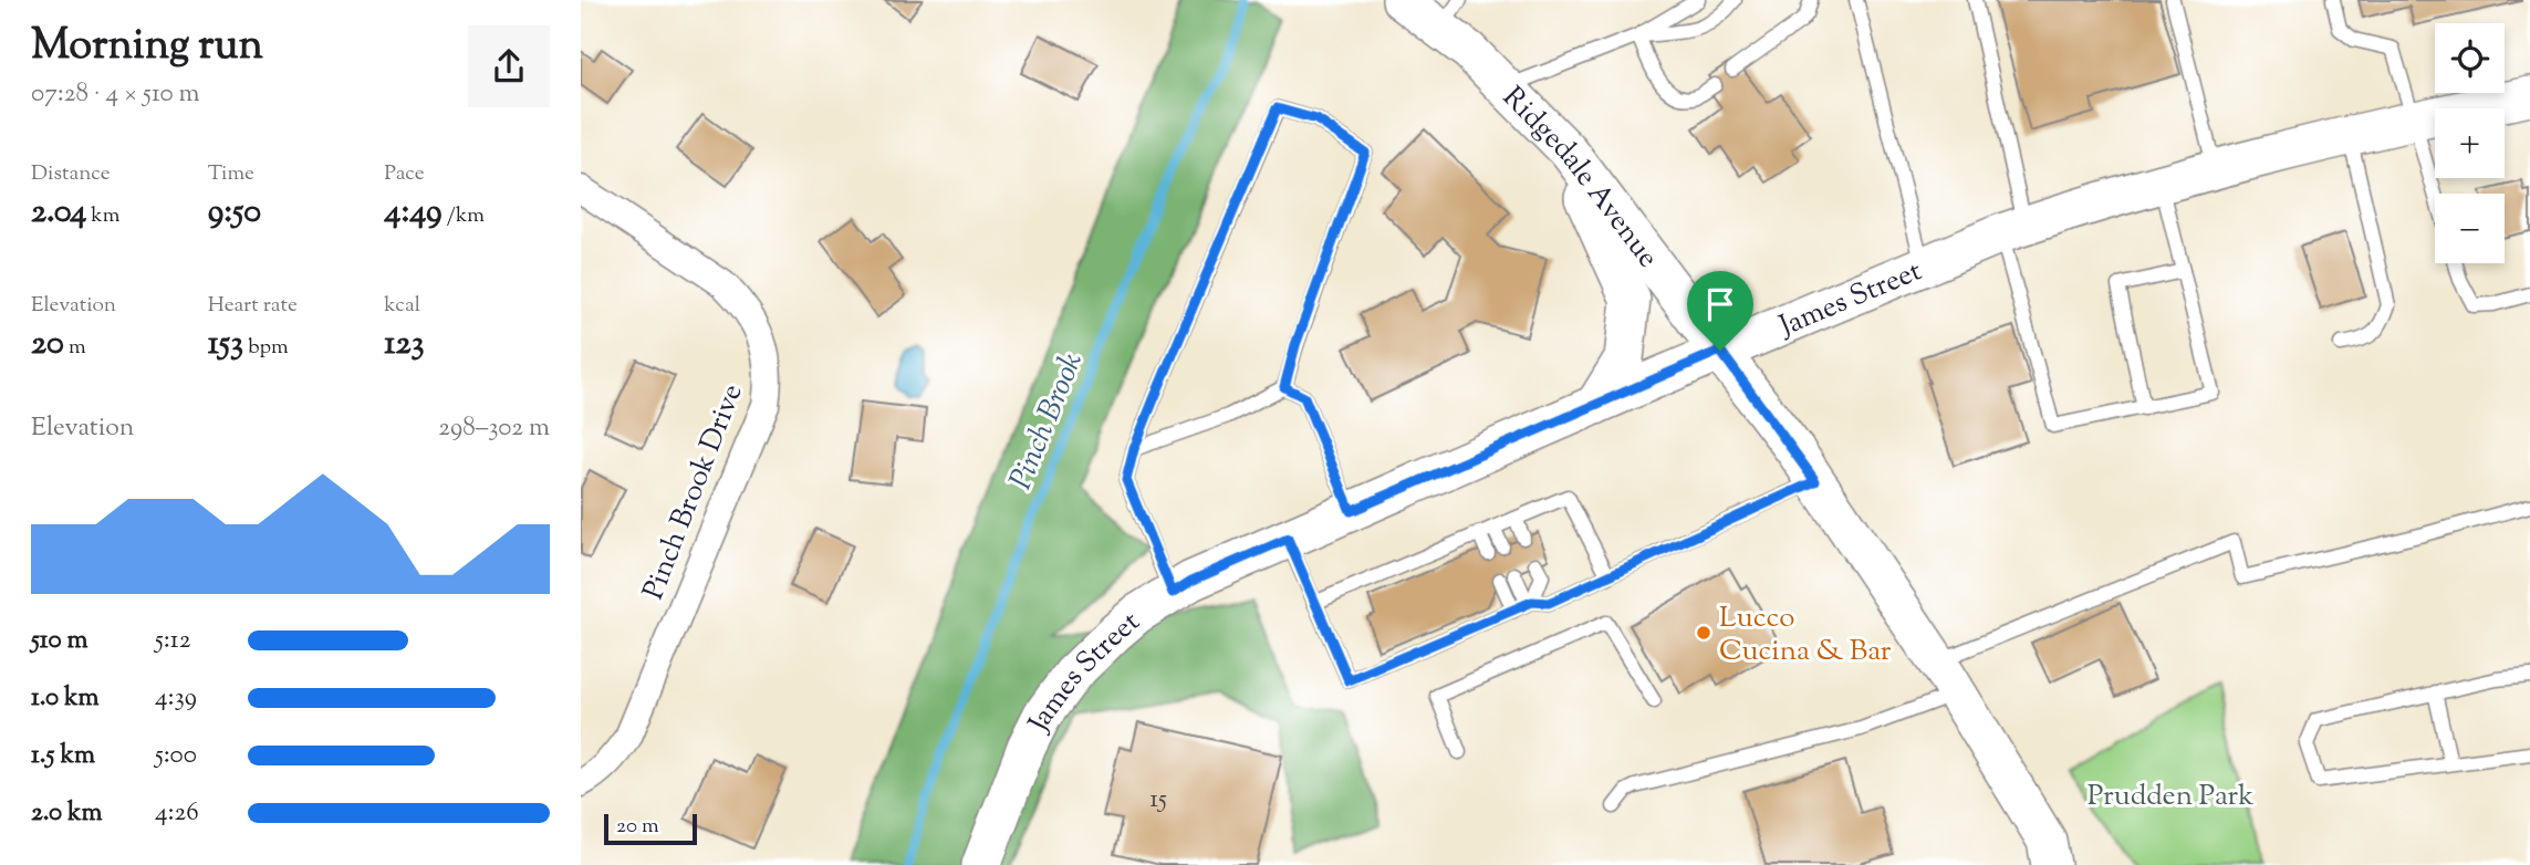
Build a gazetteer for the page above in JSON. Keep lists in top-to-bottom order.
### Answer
{
  "streets": {
    "street": ["Ridgedale Avenue", "James Street", "Pinch Brook Drive"]
  },
  "crossings": [
    ["Ridgedale Avenue", "James Street"]
  ],
  "water": ["Pinch Brook"],
  "parks": ["Prudden Park"],
  "places": ["Lucco Cucina & Bar"],
  "house_numbers": ["15"],
  "scale_bar": "20 m",
  "page": {
    "heading": ["Morning run", "07:28 · 4 × 510 m"],
    "map_buttons": ["+", "−"],
    "stats": [
      ["Distance", "2.04 km"],
      ["Time", "9:50"],
      ["Pace", "4:49 /km"],
      ["Elevation", "20 m"],
      ["Heart rate", "153 bpm"],
      ["kcal", "123"]
    ],
    "chart": ["Elevation", "298–302 m"],
    "list": [
      {
        "name": "510 m",
        "note": "5:12"
      },
      {
        "name": "1.0 km",
        "note": "4:39"
      },
      {
        "name": "1.5 km",
        "note": "5:00"
      },
      {
        "name": "2.0 km",
        "note": "4:26"
      }
    ],
    "scale": "20 m"
  }
}
